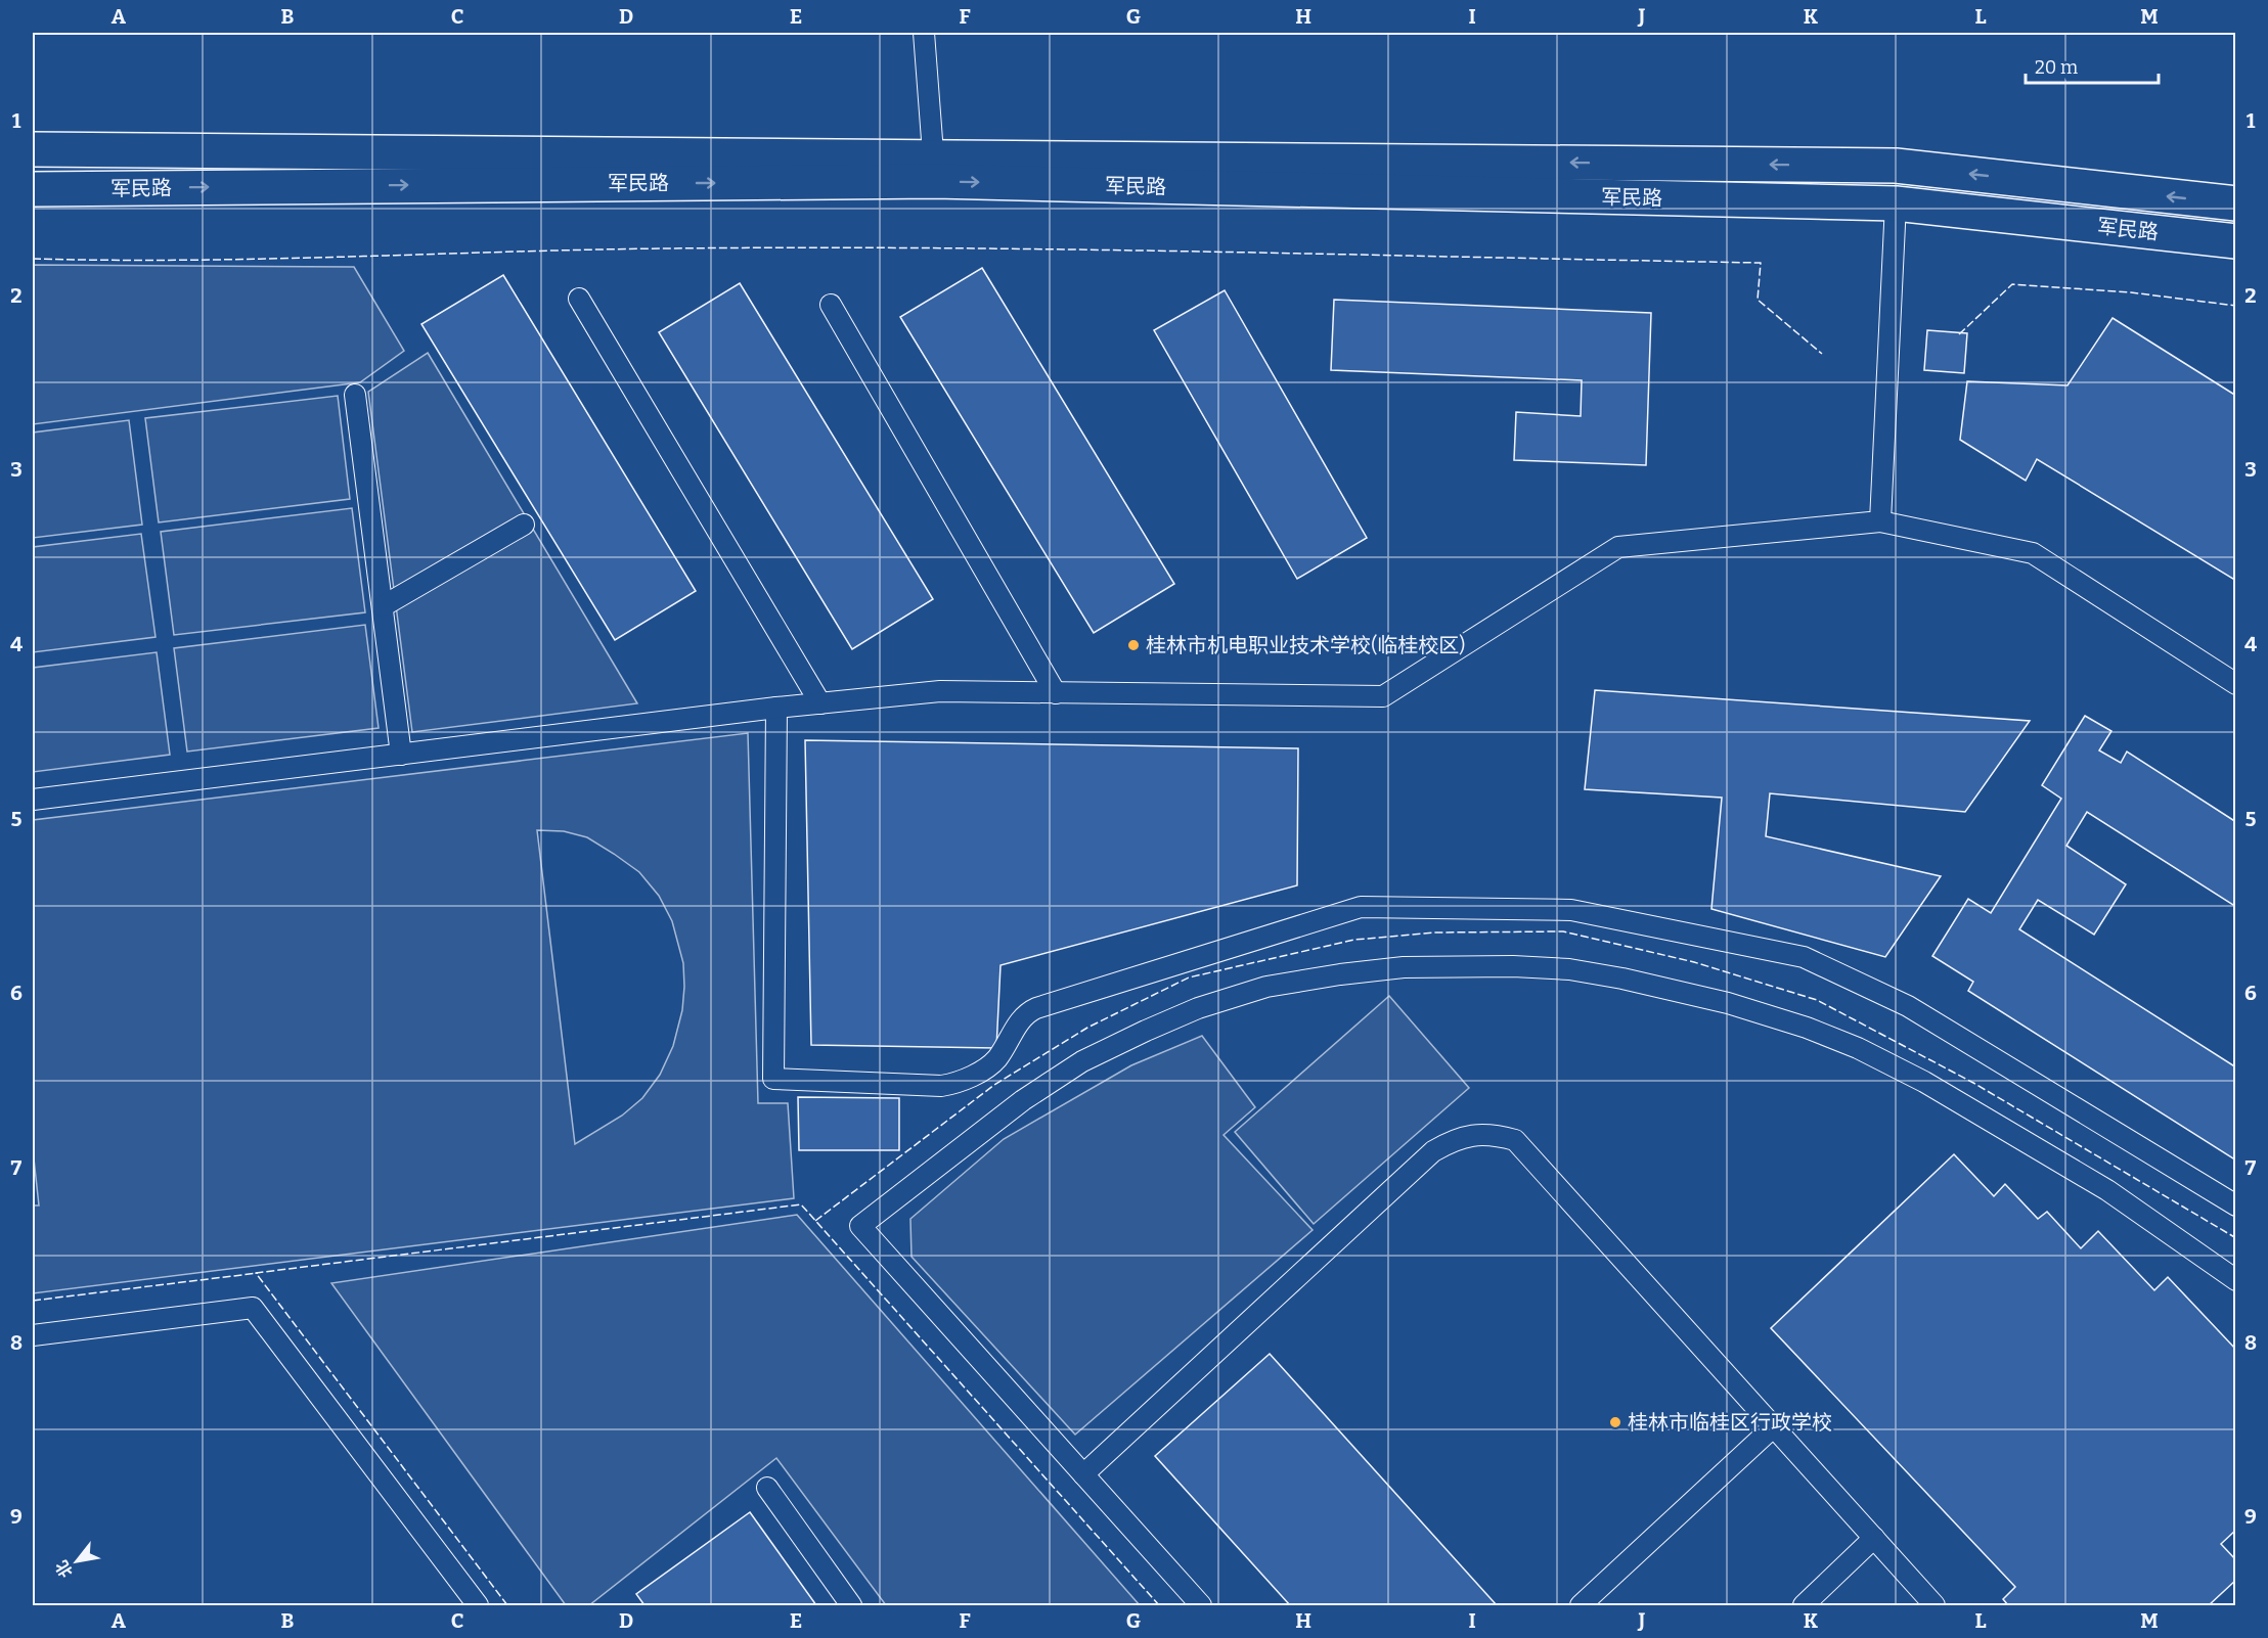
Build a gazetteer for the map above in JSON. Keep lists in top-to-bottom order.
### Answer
{
  "streets": {
    "street": ["军民路"]
  },
  "places": ["桂林市机电职业技术学校(临桂校区)", "桂林市临桂区行政学校"],
  "scale_bar": "20 m",
  "north": "bottom left",
  "grid": {
    "columns": [
      "A",
      "B",
      "C",
      "D",
      "E",
      "F",
      "G",
      "H",
      "I",
      "J",
      "K",
      "L",
      "M"
    ],
    "rows": [
      "1",
      "2",
      "3",
      "4",
      "5",
      "6",
      "7",
      "8",
      "9"
    ]
  }
}
